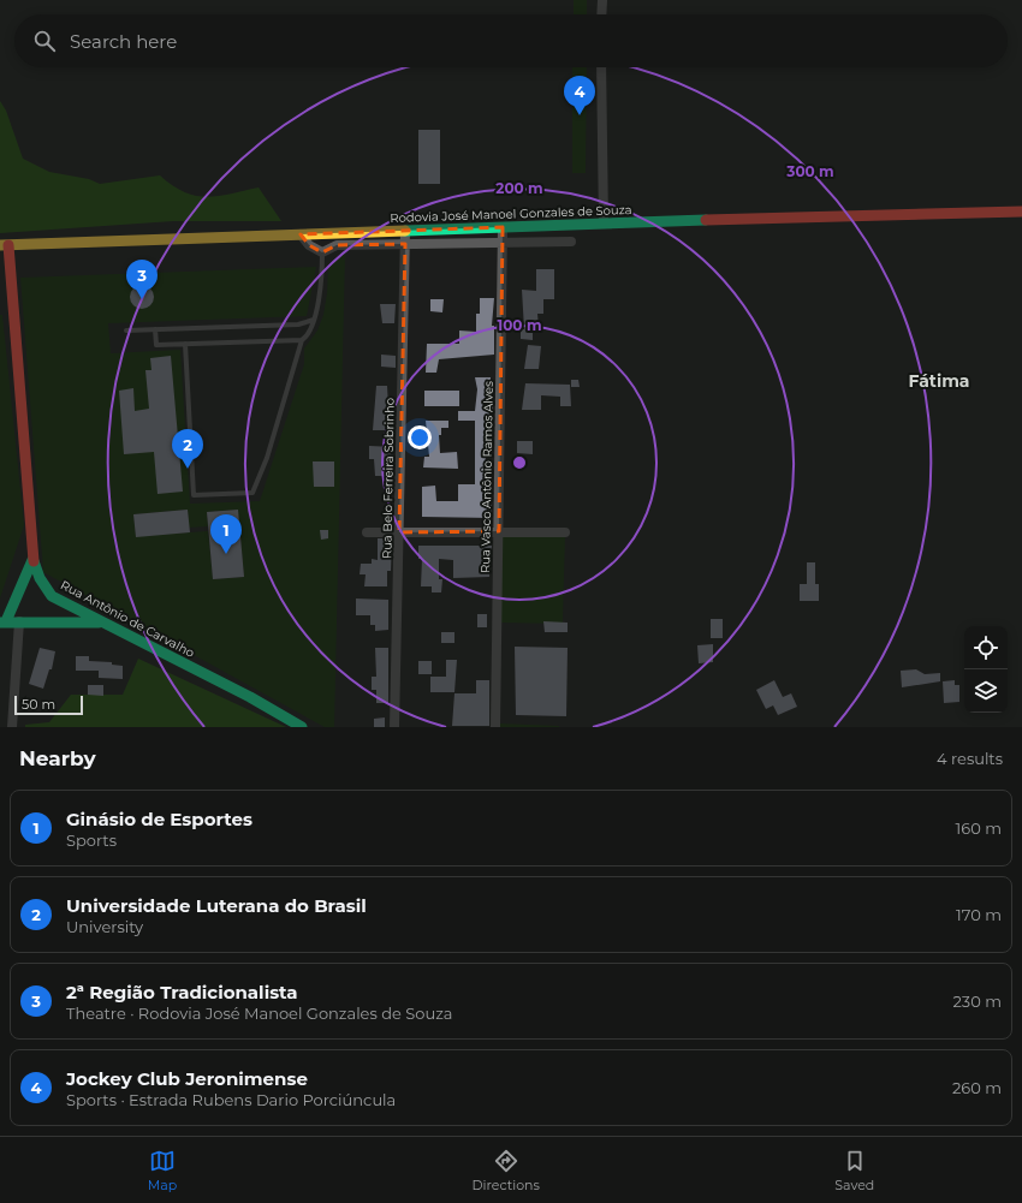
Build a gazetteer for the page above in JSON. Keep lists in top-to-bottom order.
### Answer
{
  "streets": {
    "main road": ["Rodovia José Manoel Gonzales de Souza", "Rua Antônio de Carvalho"],
    "street": ["Rua Vasco Antônio Ramos Alves", "Rua Belo Ferreira Sobrinho"]
  },
  "crossings": [
    ["Rodovia José Manoel Gonzales de Souza", "Rua Vasco Antônio Ramos Alves"],
    ["Rodovia José Manoel Gonzales de Souza", "Rua Belo Ferreira Sobrinho"],
    ["Rodovia José Manoel Gonzales de Souza", "Rua Antônio de Carvalho"]
  ],
  "districts": ["Fátima"],
  "scale_bar": "50 m",
  "page": {
    "search": "Search here",
    "pins": [
      "4",
      "3",
      "2",
      "1"
    ],
    "scale": "50 m",
    "heading": ["Nearby", "4 results"],
    "list": [
      {
        "mark": "1",
        "name": "Ginásio de Esportes",
        "note": "Sports",
        "value": "160 m"
      },
      {
        "mark": "2",
        "name": "Universidade Luterana do Brasil",
        "note": "University",
        "value": "170 m"
      },
      {
        "mark": "3",
        "name": "2ª Região Tradicionalista",
        "note": "Theatre · Rodovia José Manoel Gonzales de Souza",
        "value": "230 m"
      },
      {
        "mark": "4",
        "name": "Jockey Club Jeronimense",
        "note": "Sports · Estrada Rubens Dario Porciúncula",
        "value": "260 m"
      }
    ],
    "nav": ["Map", "Directions", "Saved"]
  },
  "rings": ["300 m", "200 m", "100 m"]
}
